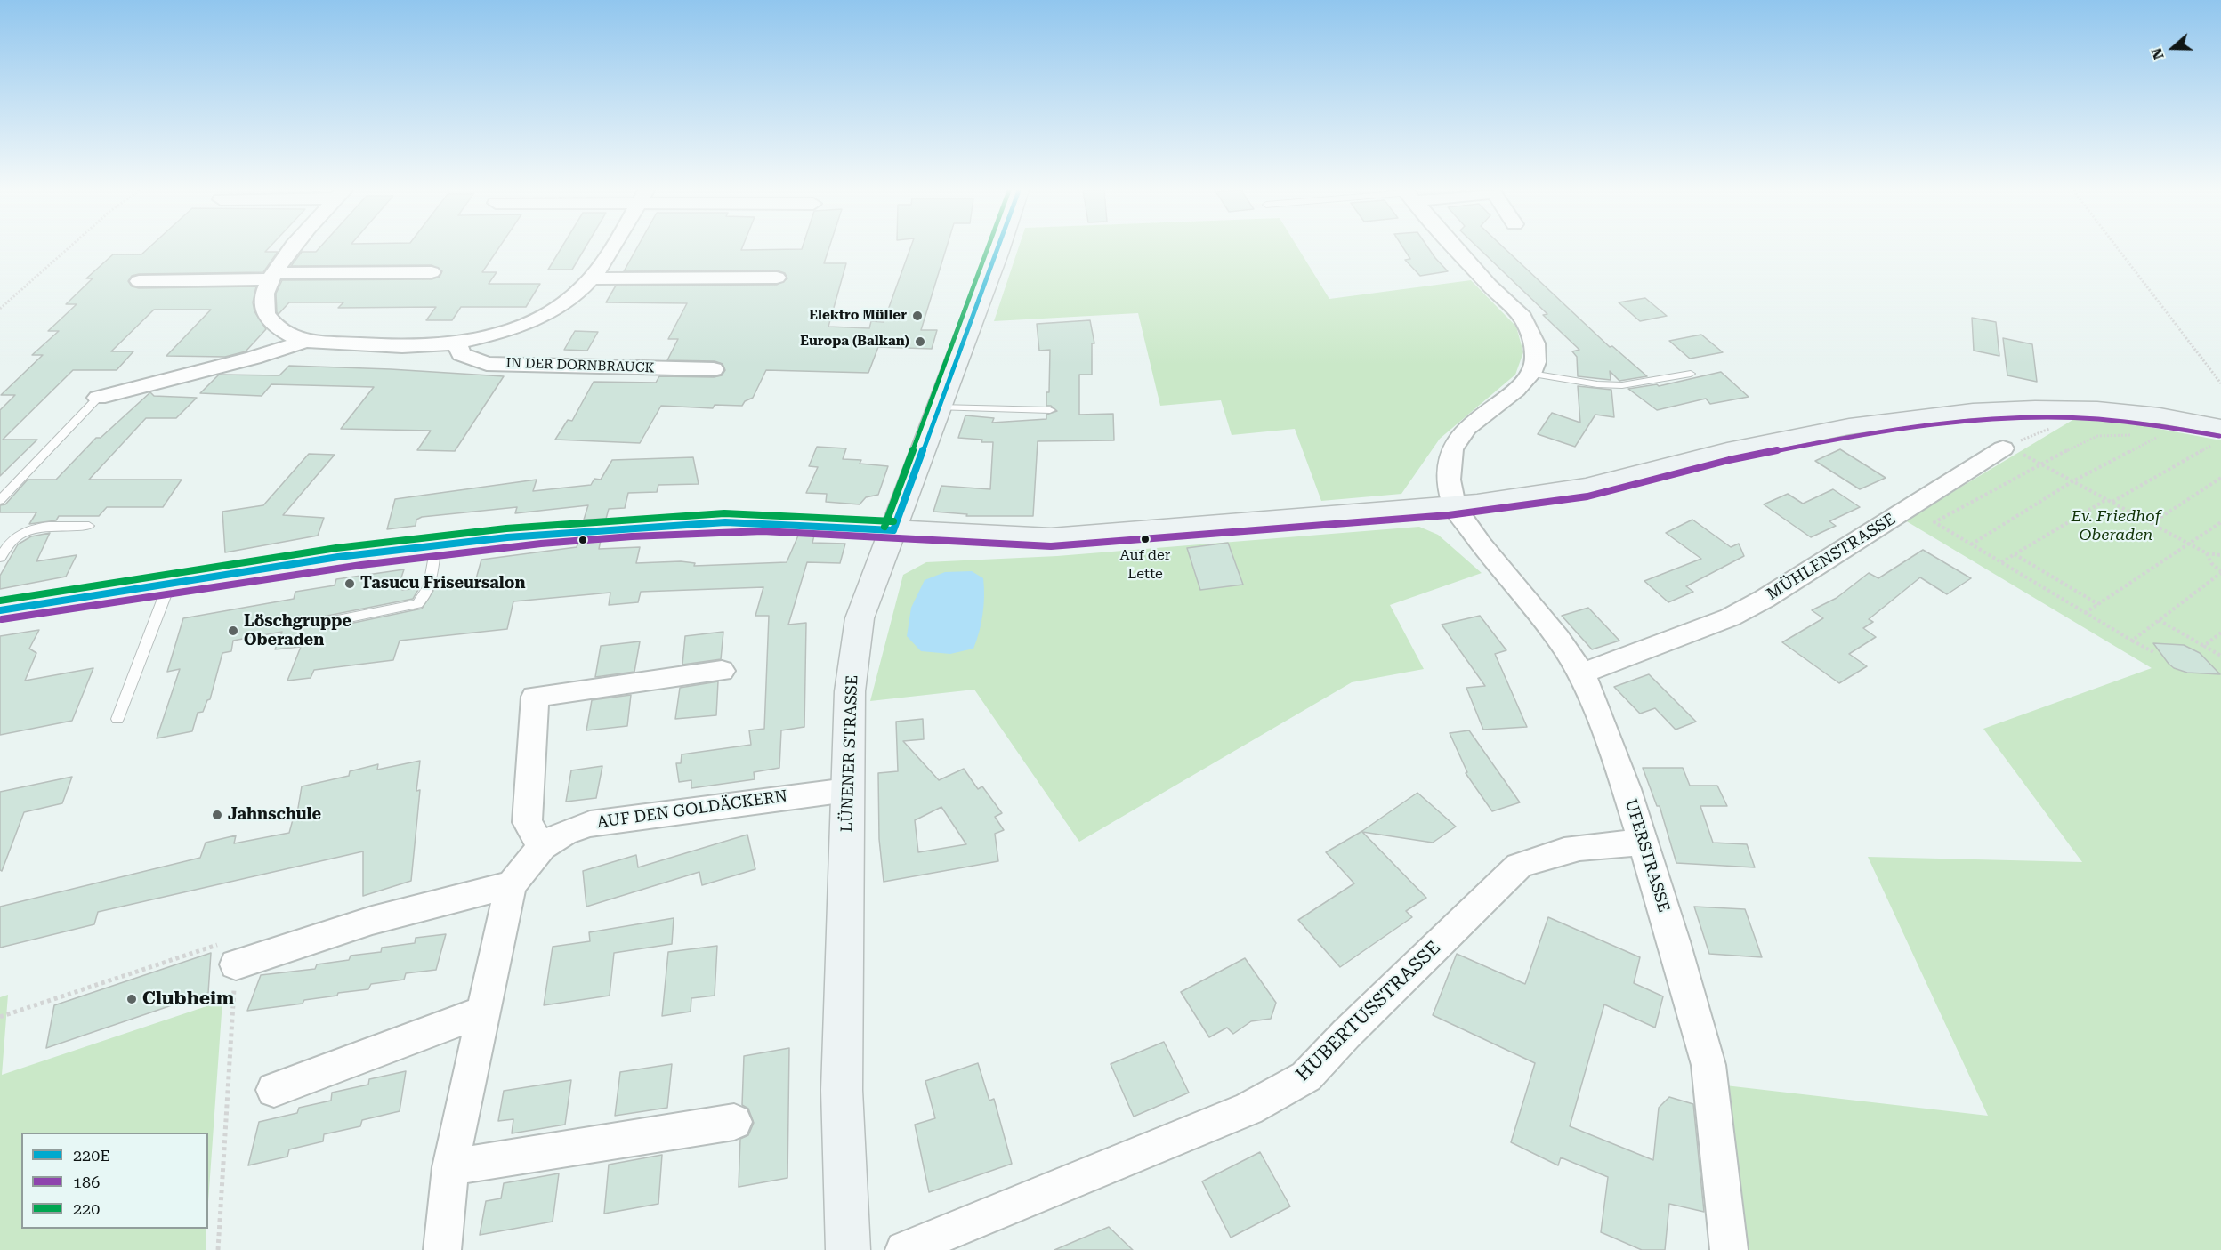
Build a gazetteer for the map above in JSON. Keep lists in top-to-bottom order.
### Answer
{
  "streets": {
    "main road": ["LÜNENER STRASSE"],
    "street": [
      "IN DER DORNBRAUCK",
      "MÜHLENSTRASSE",
      "AUF DEN GOLDÄCKERN",
      "UFERSTRASSE",
      "HUBERTUSSTRASSE"
    ]
  },
  "crossings": [
    ["MÜHLENSTRASSE", "UFERSTRASSE"],
    ["LÜNENER STRASSE", "AUF DEN GOLDÄCKERN"],
    ["UFERSTRASSE", "HUBERTUSSTRASSE"]
  ],
  "parks": ["Ev. Friedhof Oberaden"],
  "places": [
    "Elektro Müller",
    "Europa (Balkan)",
    "Auf der Lette",
    "Tasucu Friseursalon",
    "Löschgruppe Oberaden",
    "Jahnschule",
    "Clubheim"
  ],
  "lines": ["transit line 220E", "transit line 220", "transit line 186"],
  "legend": ["220E", "186", "220"],
  "north": "left"
}
